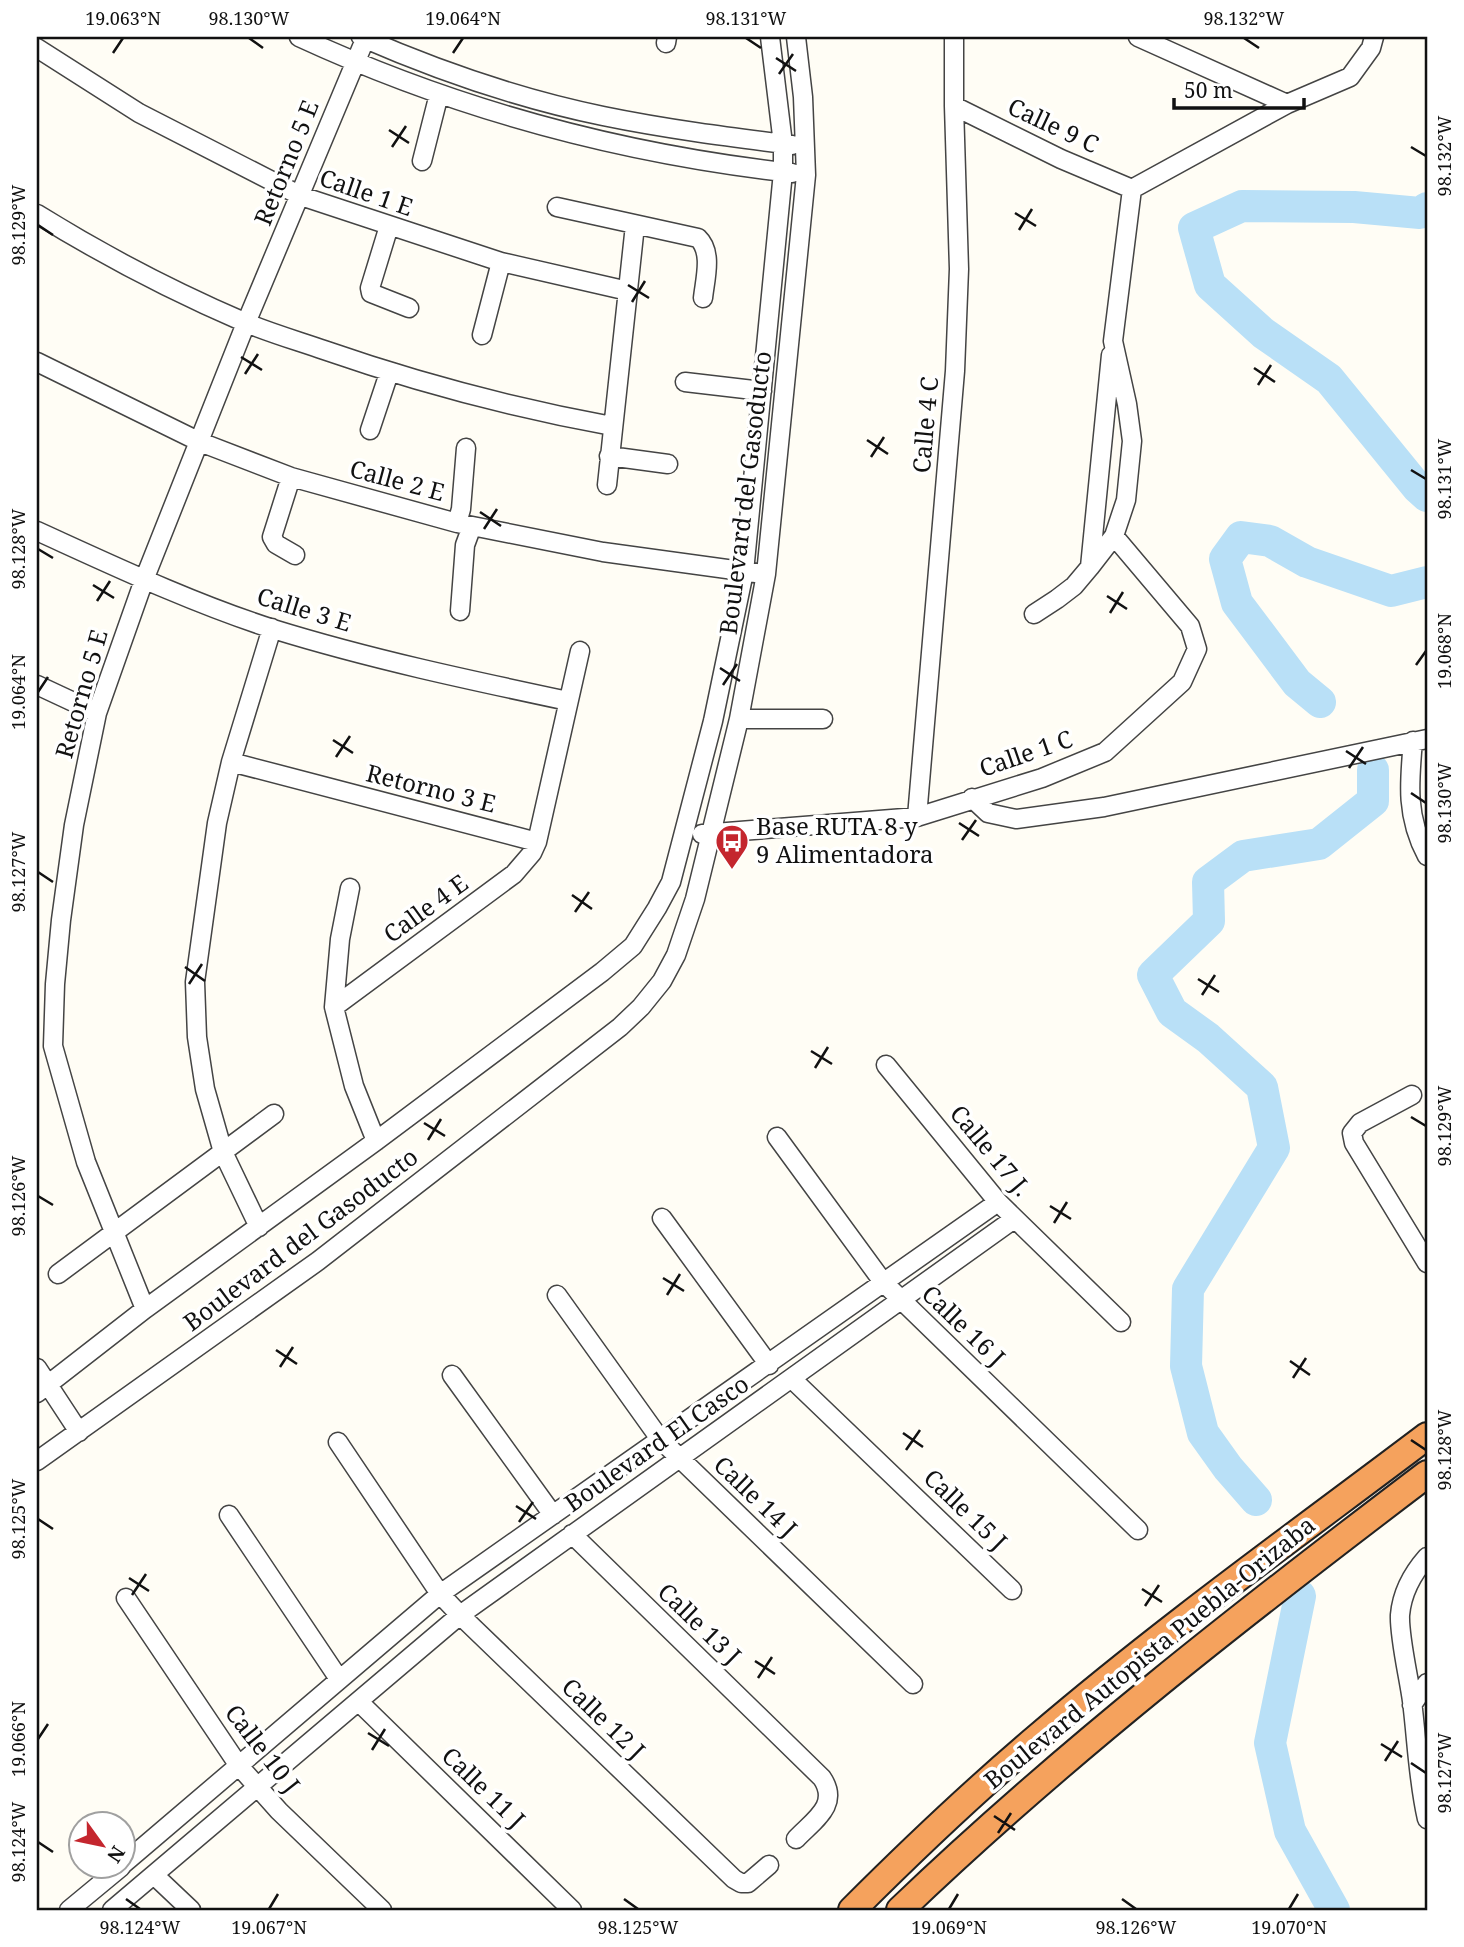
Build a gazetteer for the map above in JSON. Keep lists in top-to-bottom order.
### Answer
{
  "streets": {
    "highway": ["Boulevard Autopista Puebla-Orizaba"],
    "street": [
      "Calle 9 C",
      "Retorno 5 E",
      "Calle 1 E",
      "Calle 4 C",
      "Calle 2 E",
      "Boulevard del Gasoducto",
      "Calle 3 E",
      "Calle 1 C",
      "Retorno 3 E",
      "Calle 4 E",
      "Calle 17 J.",
      "Calle 16 J",
      "Boulevard El Casco",
      "Calle 14 J",
      "Calle 15 J",
      "Calle 13 J",
      "Calle 12 J",
      "Calle 10 J",
      "Calle 11 J"
    ]
  },
  "crossings": [
    ["Calle 9 C", "Calle 4 C"],
    ["Retorno 5 E", "Calle 1 E"],
    ["Retorno 5 E", "Calle 2 E"],
    ["Retorno 5 E", "Boulevard del Gasoducto"],
    ["Retorno 5 E", "Calle 3 E"],
    ["Calle 4 C", "Calle 1 C"],
    ["Calle 2 E", "Boulevard del Gasoducto"],
    ["Boulevard del Gasoducto", "Calle 1 C"],
    ["Retorno 3 E", "Calle 4 E"],
    ["Calle 17 J.", "Boulevard El Casco"],
    ["Calle 16 J", "Boulevard El Casco"],
    ["Boulevard El Casco", "Calle 14 J"],
    ["Boulevard El Casco", "Calle 15 J"],
    ["Boulevard El Casco", "Calle 13 J"],
    ["Boulevard El Casco", "Calle 12 J"],
    ["Boulevard El Casco", "Calle 10 J"],
    ["Boulevard El Casco", "Calle 11 J"]
  ],
  "places": {
    "bus stop": ["Base RUTA 8 y 9 Alimentadora"]
  },
  "scale_bar": "50 m",
  "north": "bottom right",
  "coordinates": [
    "19.063°N",
    "98.130°W",
    "19.064°N",
    "98.131°W",
    "98.132°W",
    "98.129°W",
    "98.128°W",
    "19.068°N",
    "98.127°W",
    "98.126°W",
    "98.125°W",
    "19.066°N",
    "98.124°W",
    "19.067°N",
    "19.069°N",
    "19.070°N"
  ]
}
